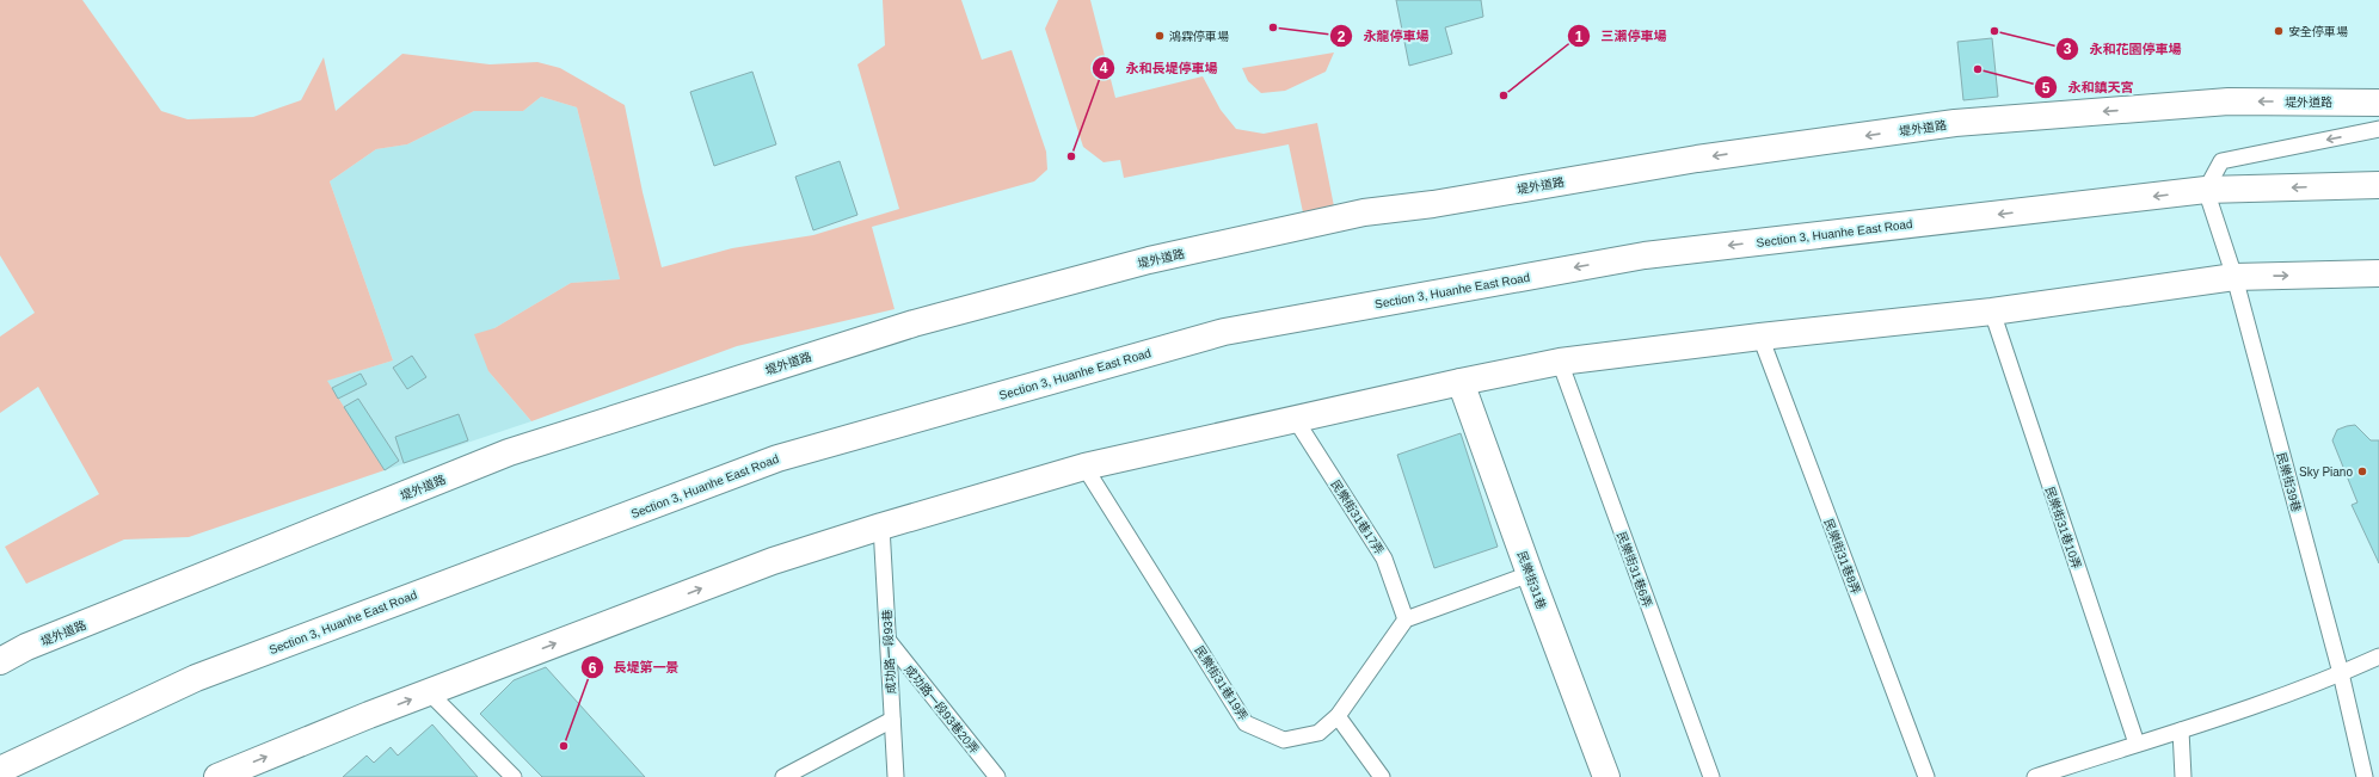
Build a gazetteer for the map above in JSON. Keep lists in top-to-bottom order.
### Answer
{
  "streets": {
    "street": ["堤外道路", "Section 3, Huanhe East Road", "民樂街31巷"],
    "lane": [
      "民樂街39巷",
      "民樂街31巷17弄",
      "民樂街31巷10弄",
      "民樂街31巷8弄",
      "民樂街31巷6弄",
      "成功路一段93巷",
      "民樂街31巷19弄",
      "成功路一段93巷20弄"
    ]
  },
  "crossings": [
    ["Section 3, Huanhe East Road", "民樂街39巷"],
    ["民樂街31巷17弄", "民樂街31巷19弄"],
    ["成功路一段93巷", "成功路一段93巷20弄"]
  ],
  "places": [
    "永龍停車場",
    "永和花園停車場",
    "安全停車場",
    "鴻霖停車場",
    "永和鎮天宮",
    "三瀨停車場",
    "永和長堤停車場",
    "Sky Piano",
    "長堤第一景"
  ]
}
